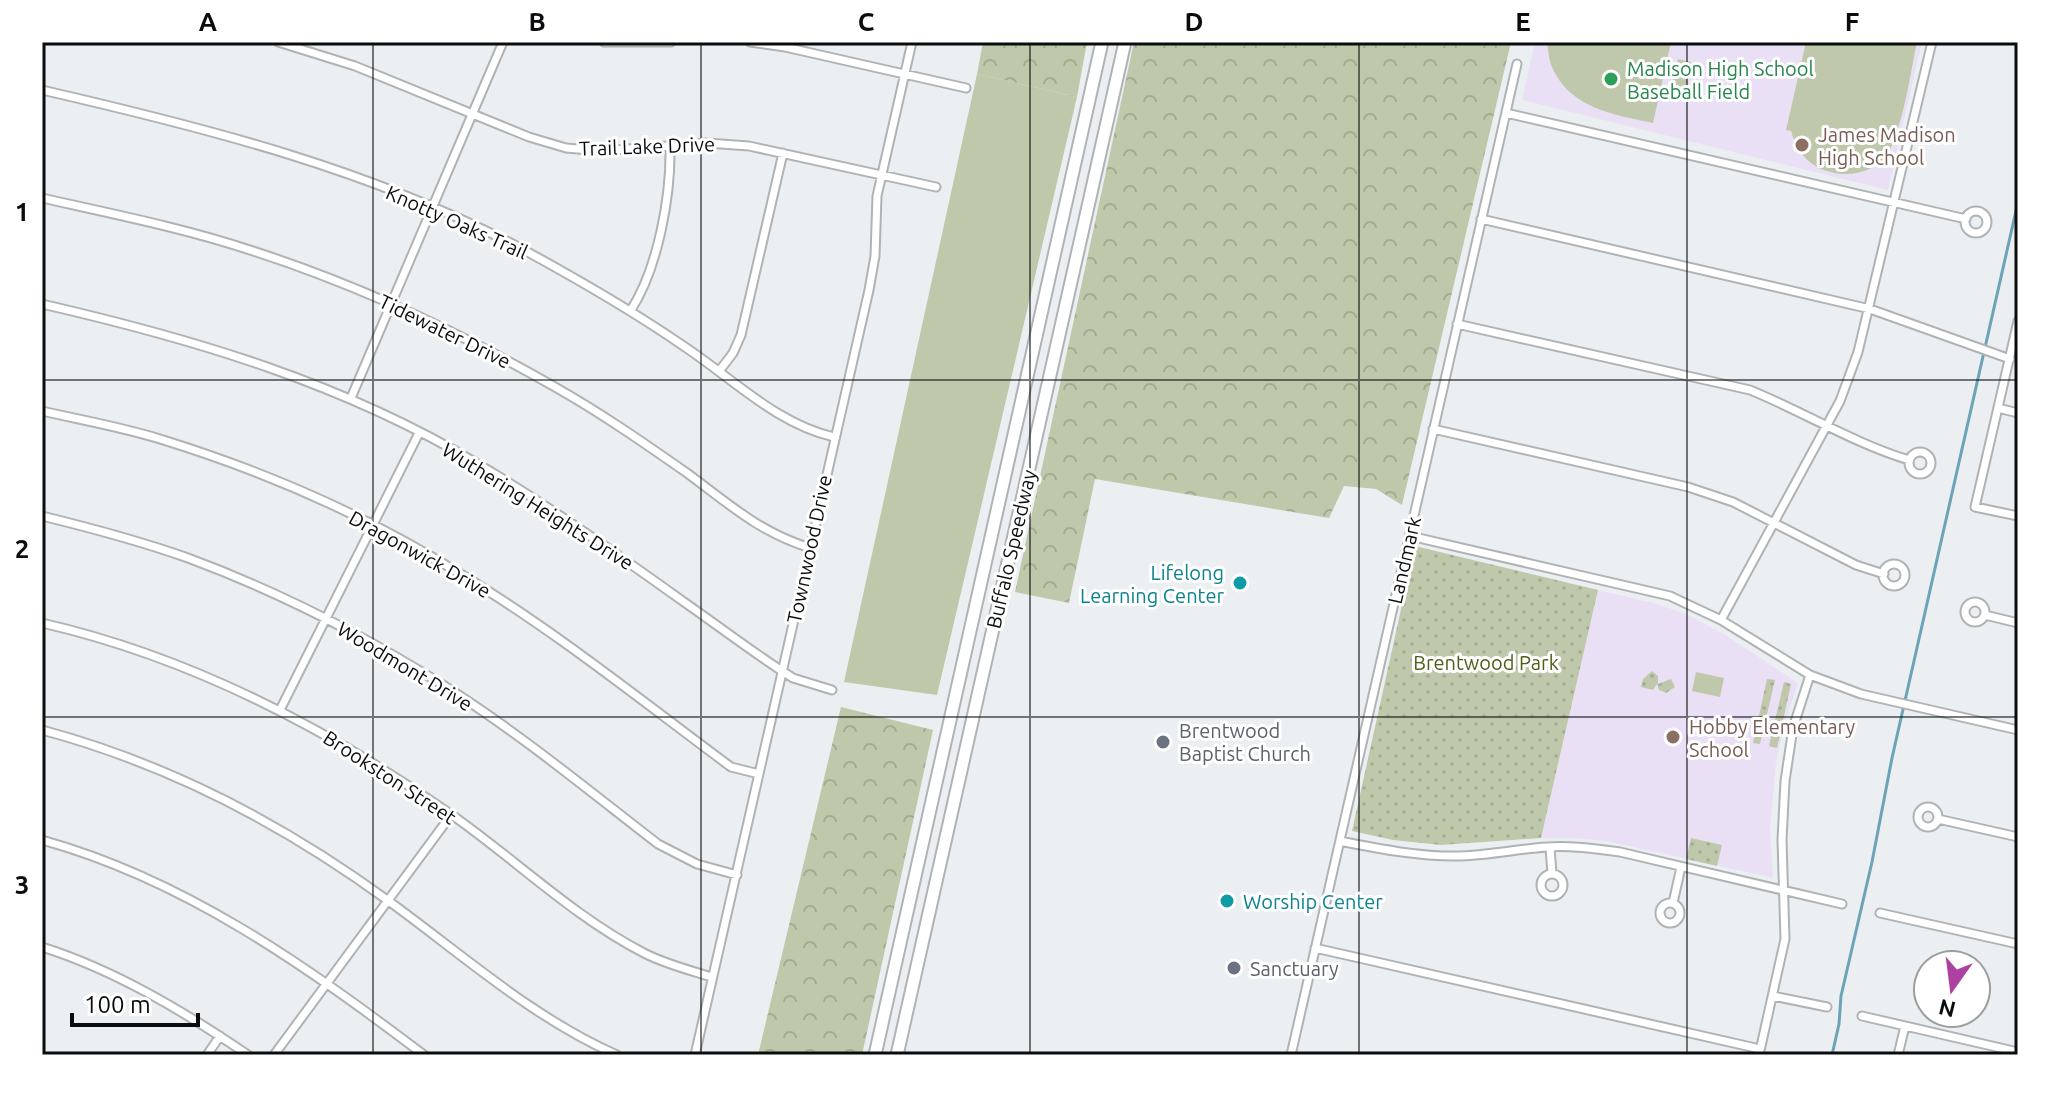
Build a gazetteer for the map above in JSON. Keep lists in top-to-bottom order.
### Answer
{
  "streets": {
    "main road": ["Buffalo Speedway"],
    "street": [
      "Trail Lake Drive",
      "Knotty Oaks Trail",
      "Tidewater Drive",
      "Wuthering Heights Drive",
      "Townwood Drive",
      "Dragonwick Drive",
      "Landmark",
      "Woodmont Drive",
      "Brookston Street"
    ]
  },
  "crossings": [
    ["Trail Lake Drive", "Townwood Drive"],
    ["Knotty Oaks Trail", "Townwood Drive"],
    ["Tidewater Drive", "Townwood Drive"],
    ["Wuthering Heights Drive", "Townwood Drive"],
    ["Townwood Drive", "Dragonwick Drive"],
    ["Townwood Drive", "Woodmont Drive"],
    ["Townwood Drive", "Brookston Street"]
  ],
  "parks": ["Brentwood Park"],
  "places": [
    "Madison High School Baseball Field",
    "James Madison High School",
    "Lifelong Learning Center",
    "Hobby Elementary School",
    "Brentwood Baptist Church",
    "Worship Center",
    "Sanctuary"
  ],
  "scale_bar": "100 m",
  "north": "bottom",
  "grid": {
    "columns": [
      "A",
      "B",
      "C",
      "D",
      "E",
      "F"
    ],
    "rows": ["1", "2", "3"]
  }
}
